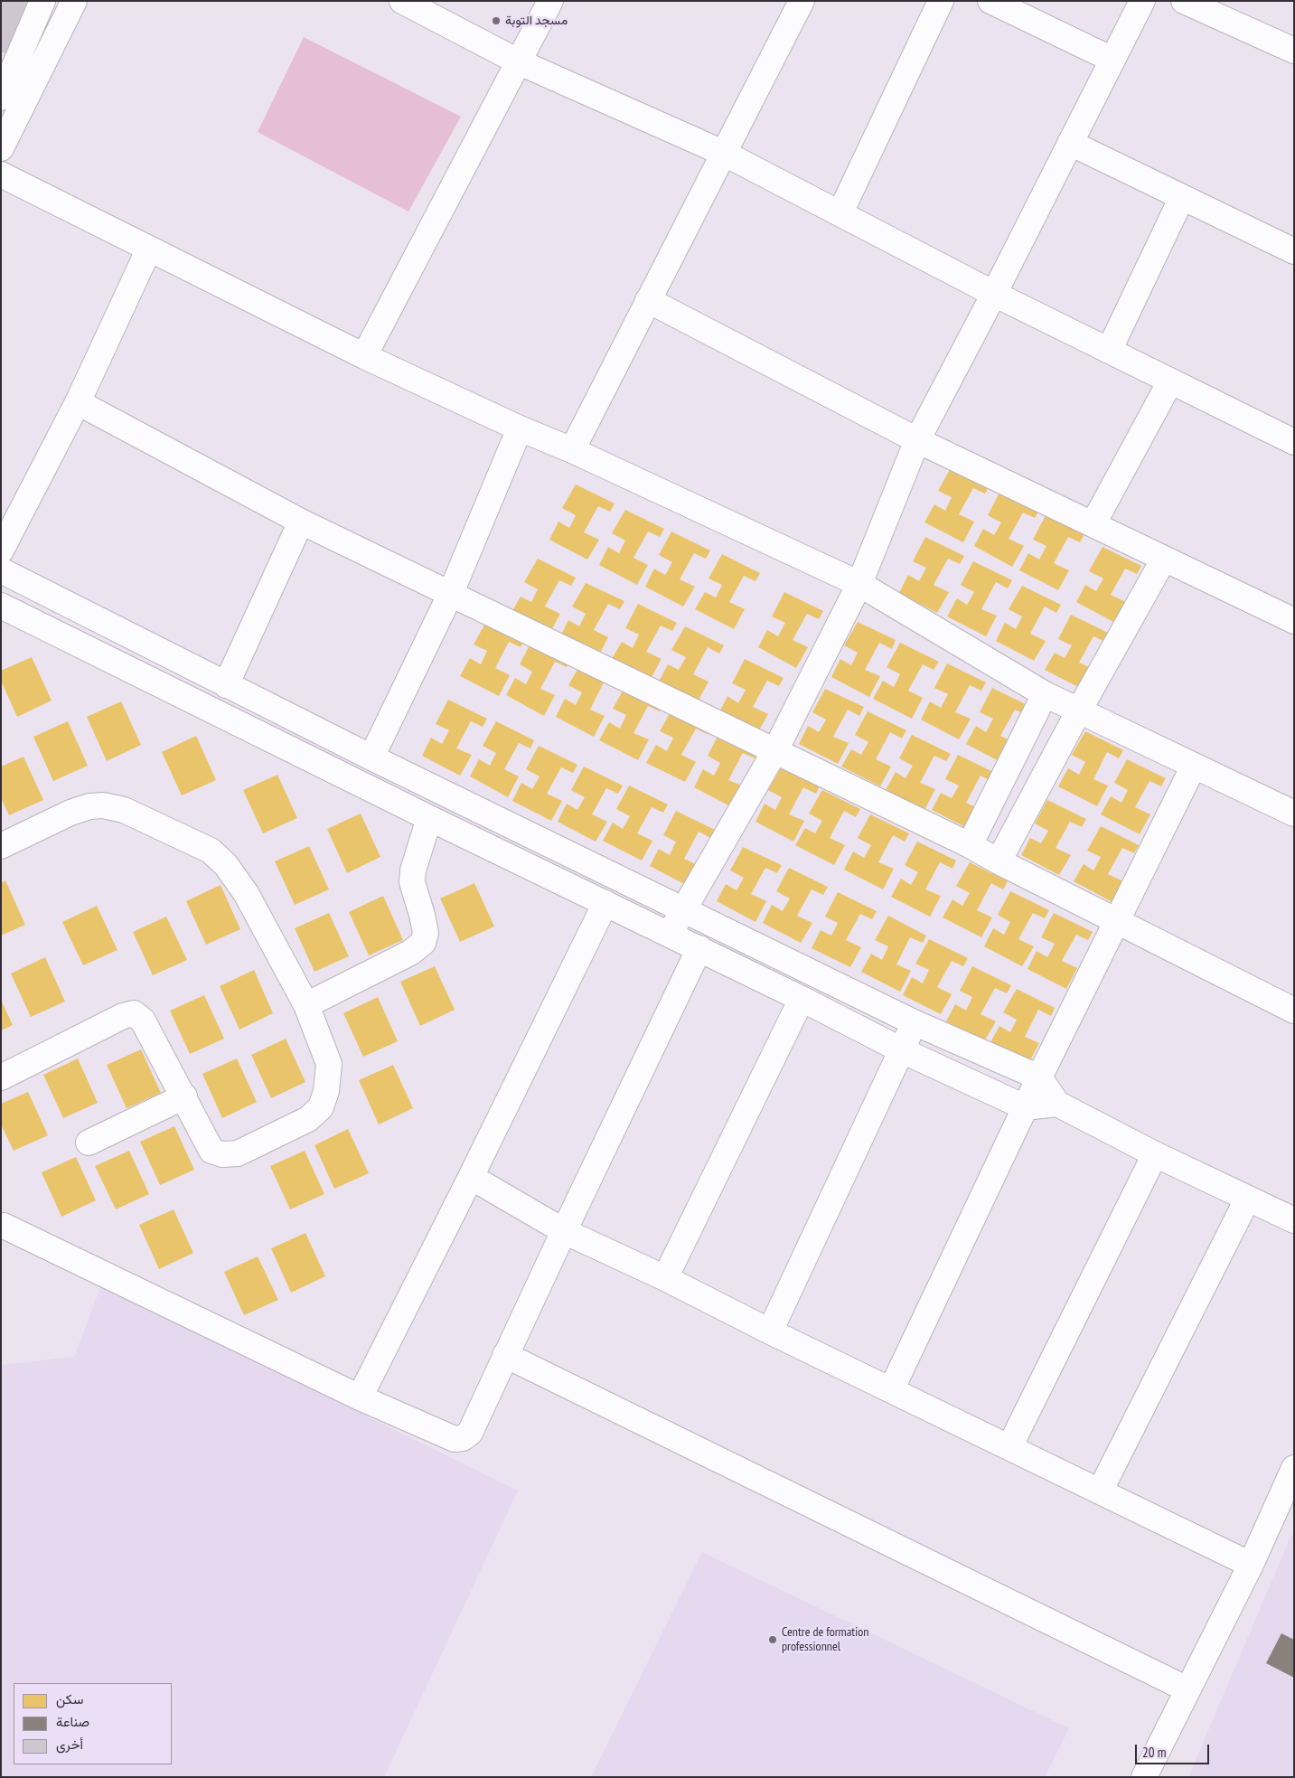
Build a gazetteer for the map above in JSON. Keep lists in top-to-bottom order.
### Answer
{
  "places": ["مسجد التوبة", "Centre de formation professionnel"],
  "legend": ["سكن", "صناعة", "أخرى"],
  "scale_bar": "20 m"
}
